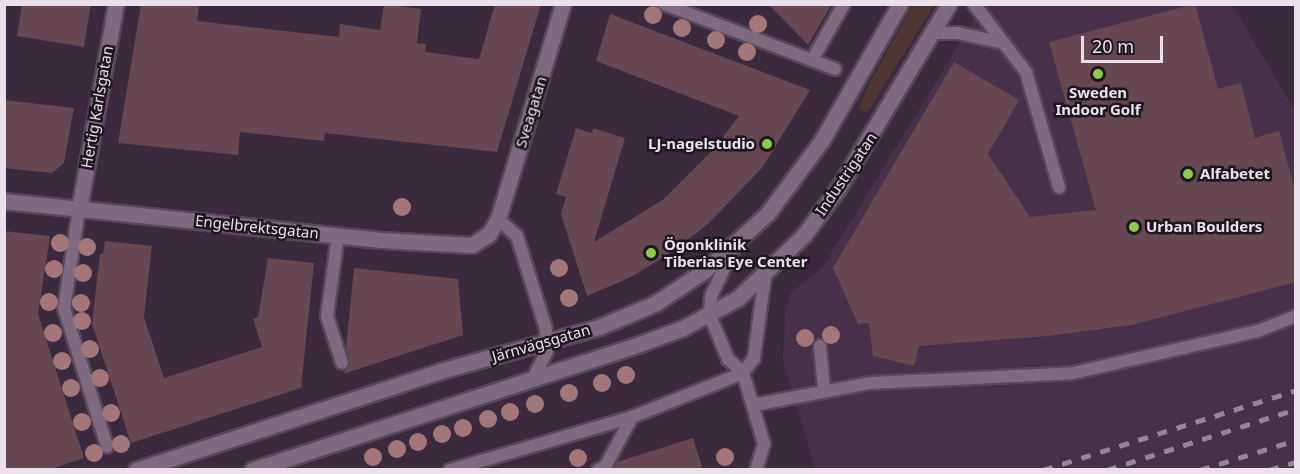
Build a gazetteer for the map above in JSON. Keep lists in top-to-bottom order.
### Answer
{
  "streets": {
    "main road": [
      "Hertig Karlsgatan",
      "Sveagatan",
      "Industrigatan",
      "Engelbrektsgatan",
      "Järnvägsgatan"
    ]
  },
  "crossings": [
    ["Hertig Karlsgatan", "Engelbrektsgatan"],
    ["Sveagatan", "Engelbrektsgatan"],
    ["Industrigatan", "Järnvägsgatan"]
  ],
  "places": [
    "Sweden Indoor Golf",
    "LJ-nagelstudio",
    "Alfabetet",
    "Urban Boulders",
    "Ögonklinik Tiberias Eye Center"
  ],
  "scale_bar": "20 m"
}
